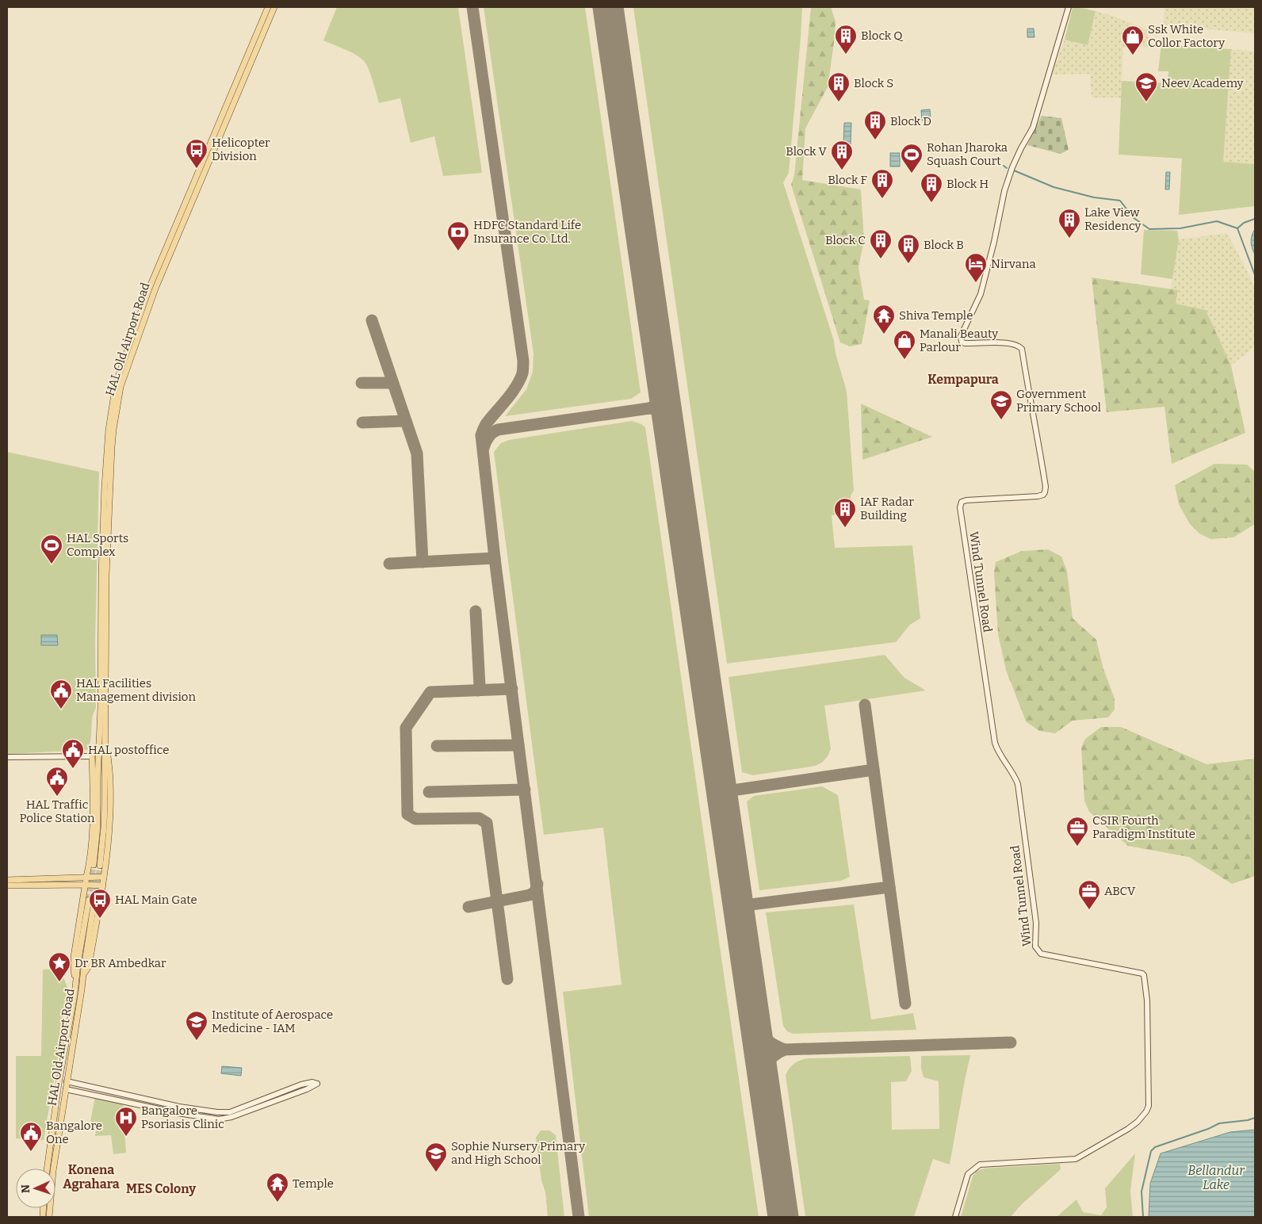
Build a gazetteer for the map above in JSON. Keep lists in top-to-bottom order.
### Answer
{
  "streets": {
    "main road": ["HAL Old Airport Road"],
    "street": ["Wind Tunnel Road"]
  },
  "districts": ["Kempapura", "Konena Agrahara", "MES Colony"],
  "water": ["Bellandur Lake"],
  "places": {
    "building": [
      "Block Q",
      "Block S",
      "Block D",
      "Block V",
      "Block F",
      "Block H",
      "Lake View Residency",
      "Block C",
      "Block B",
      "IAF Radar Building"
    ],
    "shop": ["Ssk White Collor Factory", "Manali Beauty Parlour"],
    "school or university": [
      "Neev Academy",
      "Government Primary School",
      "Institute of Aerospace Medicine - IAM",
      "Sophie Nursery Primary and High School"
    ],
    "bus stop": ["Helicopter Division", "HAL Main Gate"],
    "sports": ["Rohan Jharoka Squash Court", "HAL Sports Complex"],
    "bank": ["HDFC Standard Life Insurance Co. Ltd."],
    "hotel": ["Nirvana"],
    "temple": ["Shiva Temple", "Temple"],
    "public building": [
      "HAL Facilities Management division",
      "HAL postoffice",
      "HAL Traffic Police Station",
      "Bangalore One"
    ],
    "office": ["CSIR Fourth Paradigm Institute", "ABCV"],
    "place": ["Dr BR Ambedkar"],
    "hospital": ["Bangalore Psoriasis Clinic"]
  },
  "north": "left"
}
